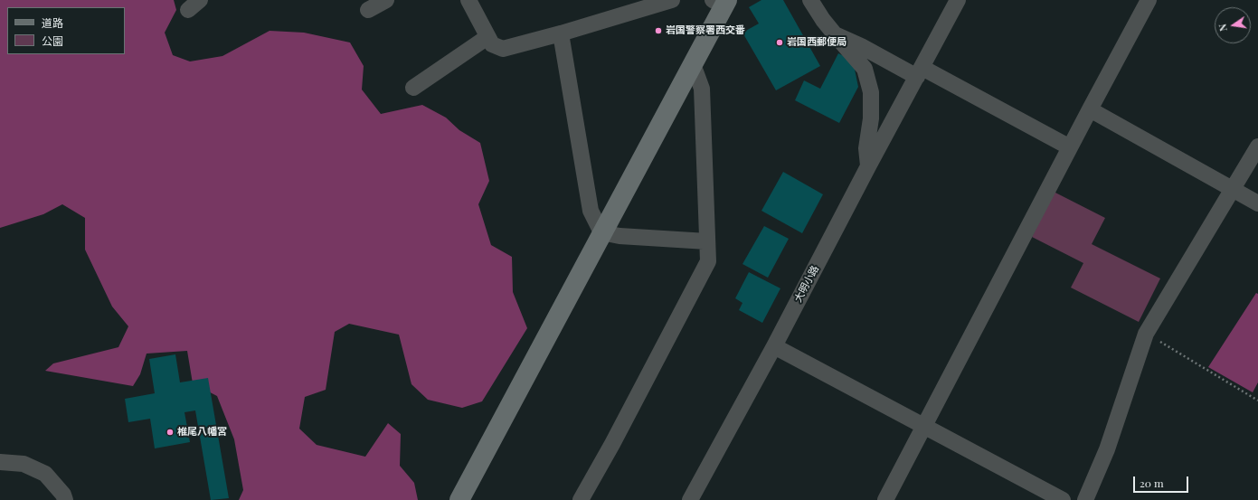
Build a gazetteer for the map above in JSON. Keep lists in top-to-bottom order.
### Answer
{
  "streets": {
    "street": ["大明小路"]
  },
  "places": ["岩国警察署西交番", "岩国西郵便局", "椎尾八幡宮"],
  "legend": ["道路", "公園"],
  "scale_bar": "20 m",
  "north": "left"
}
